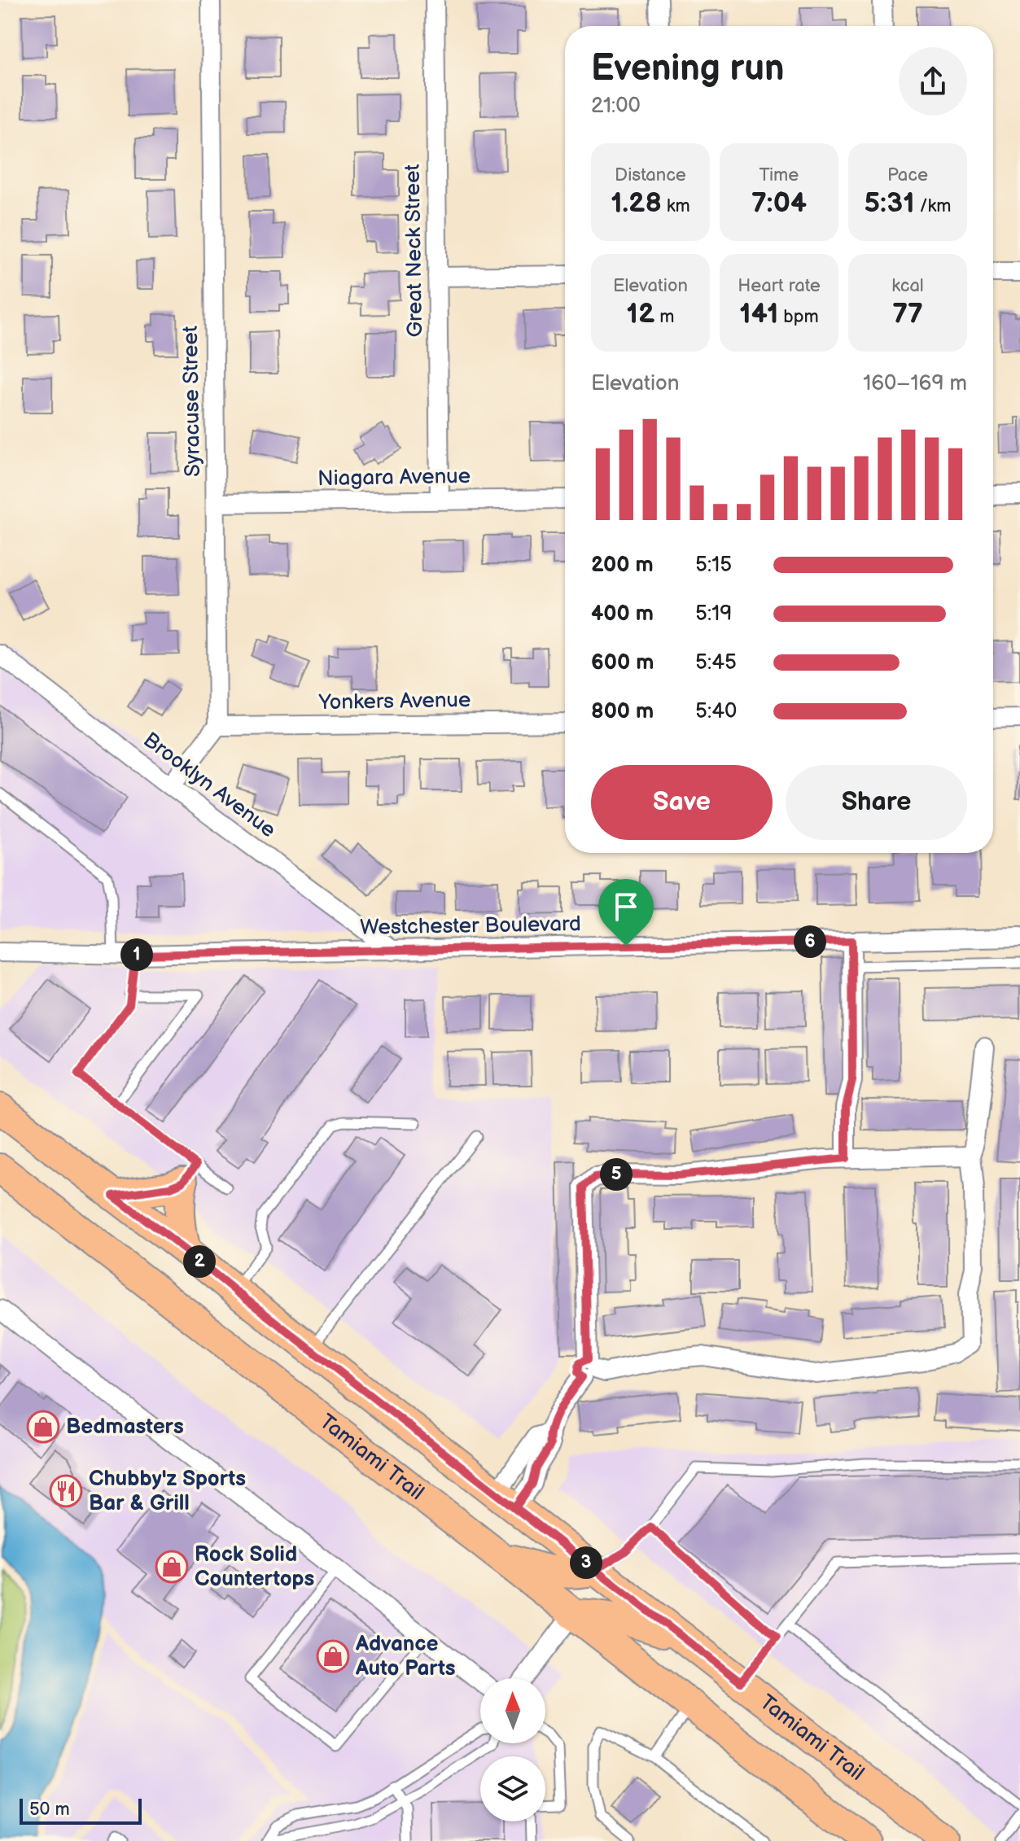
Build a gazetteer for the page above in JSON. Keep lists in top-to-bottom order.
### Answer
{
  "streets": {
    "main road": ["Tamiami Trail"],
    "street": [
      "Great Neck Street",
      "Syracuse Street",
      "Niagara Avenue",
      "Yonkers Avenue",
      "Brooklyn Avenue",
      "Westchester Boulevard"
    ]
  },
  "crossings": [
    ["Great Neck Street", "Niagara Avenue"],
    ["Syracuse Street", "Niagara Avenue"],
    ["Syracuse Street", "Yonkers Avenue"],
    ["Brooklyn Avenue", "Westchester Boulevard"]
  ],
  "places": {
    "shop": ["Bedmasters", "Rock Solid Countertops", "Advance Auto Parts"],
    "restaurant": ["Chubby'z Sports Bar & Grill"]
  },
  "scale_bar": "50 m",
  "north": "top",
  "page": {
    "heading": ["Evening run", "21:00"],
    "stats": [
      ["Distance", "1.28 km"],
      ["Time", "7:04"],
      ["Pace", "5:31 /km"],
      ["Elevation", "12 m"],
      ["Heart rate", "141 bpm"],
      ["kcal", "77"]
    ],
    "chart": ["Elevation", "160–169 m"],
    "list": [
      {
        "name": "200 m",
        "note": "5:15"
      },
      {
        "name": "400 m",
        "note": "5:19"
      },
      {
        "name": "600 m",
        "note": "5:45"
      },
      {
        "name": "800 m",
        "note": "5:40"
      }
    ],
    "buttons": ["Save", "Share"],
    "pins": [
      "6",
      "1",
      "5",
      "2",
      "3"
    ],
    "scale": "50 m"
  }
}
